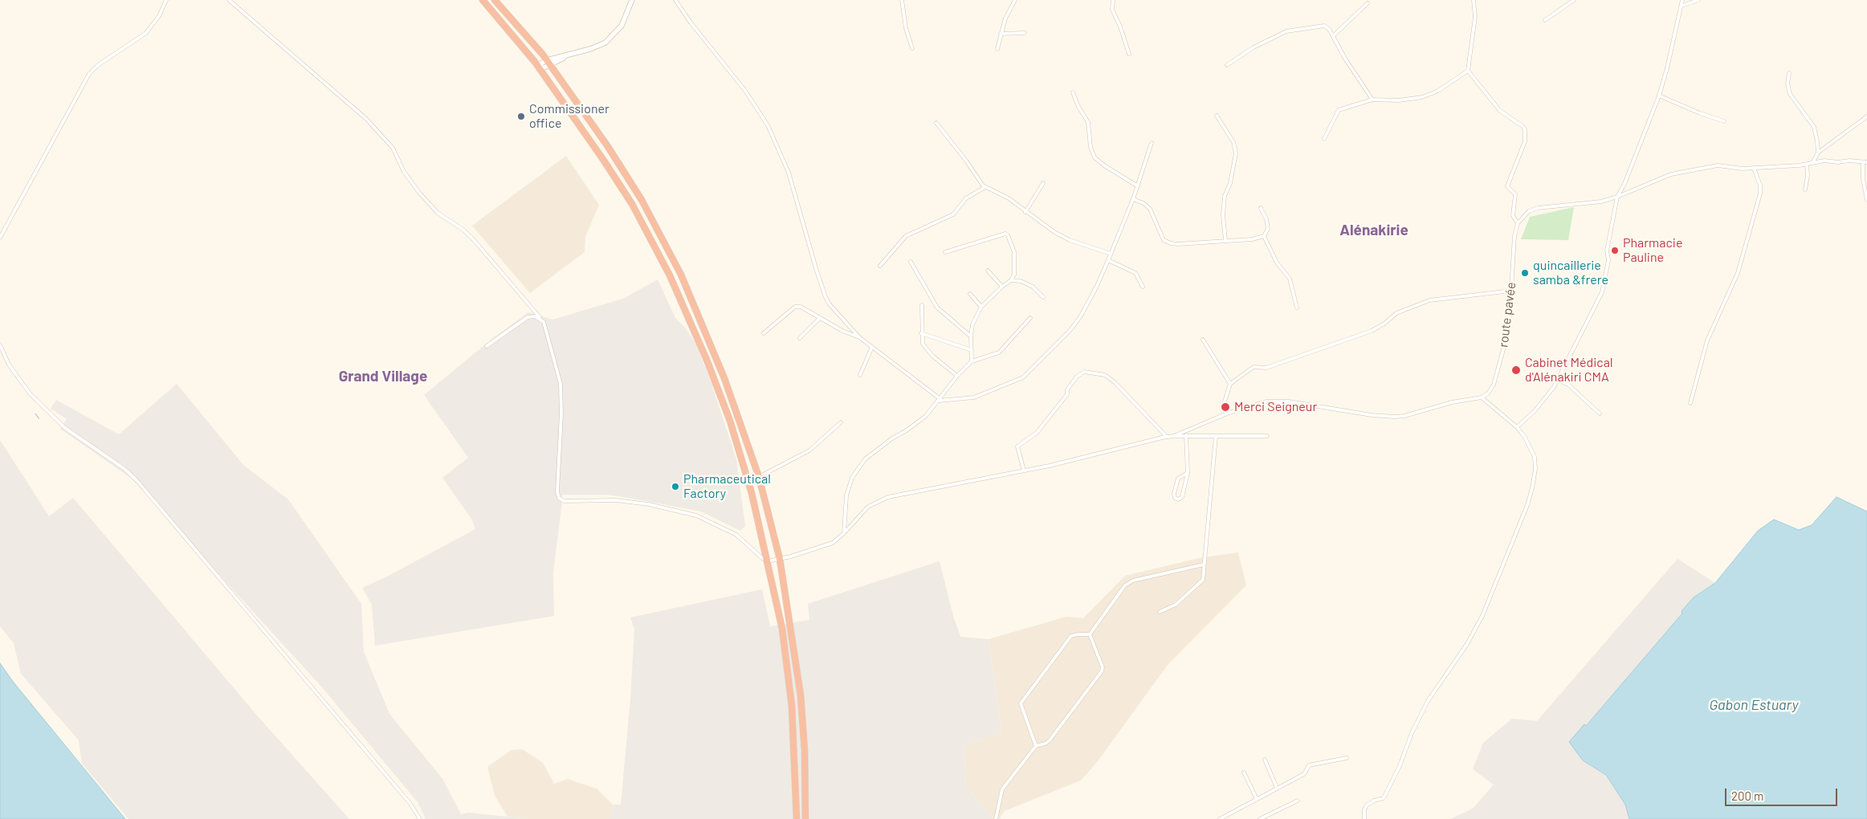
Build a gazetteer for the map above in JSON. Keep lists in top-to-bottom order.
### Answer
{
  "streets": {
    "street": ["route pavée"]
  },
  "districts": ["Alénakirie", "Grand Village"],
  "water": ["Gabon Estuary"],
  "places": [
    "Commissioner office",
    "Pharmacie Pauline",
    "quincaillerie samba &frere",
    "Cabinet Médical d'Alénakiri CMA",
    "Merci Seigneur",
    "Pharmaceutical Factory"
  ],
  "scale_bar": "200 m"
}
